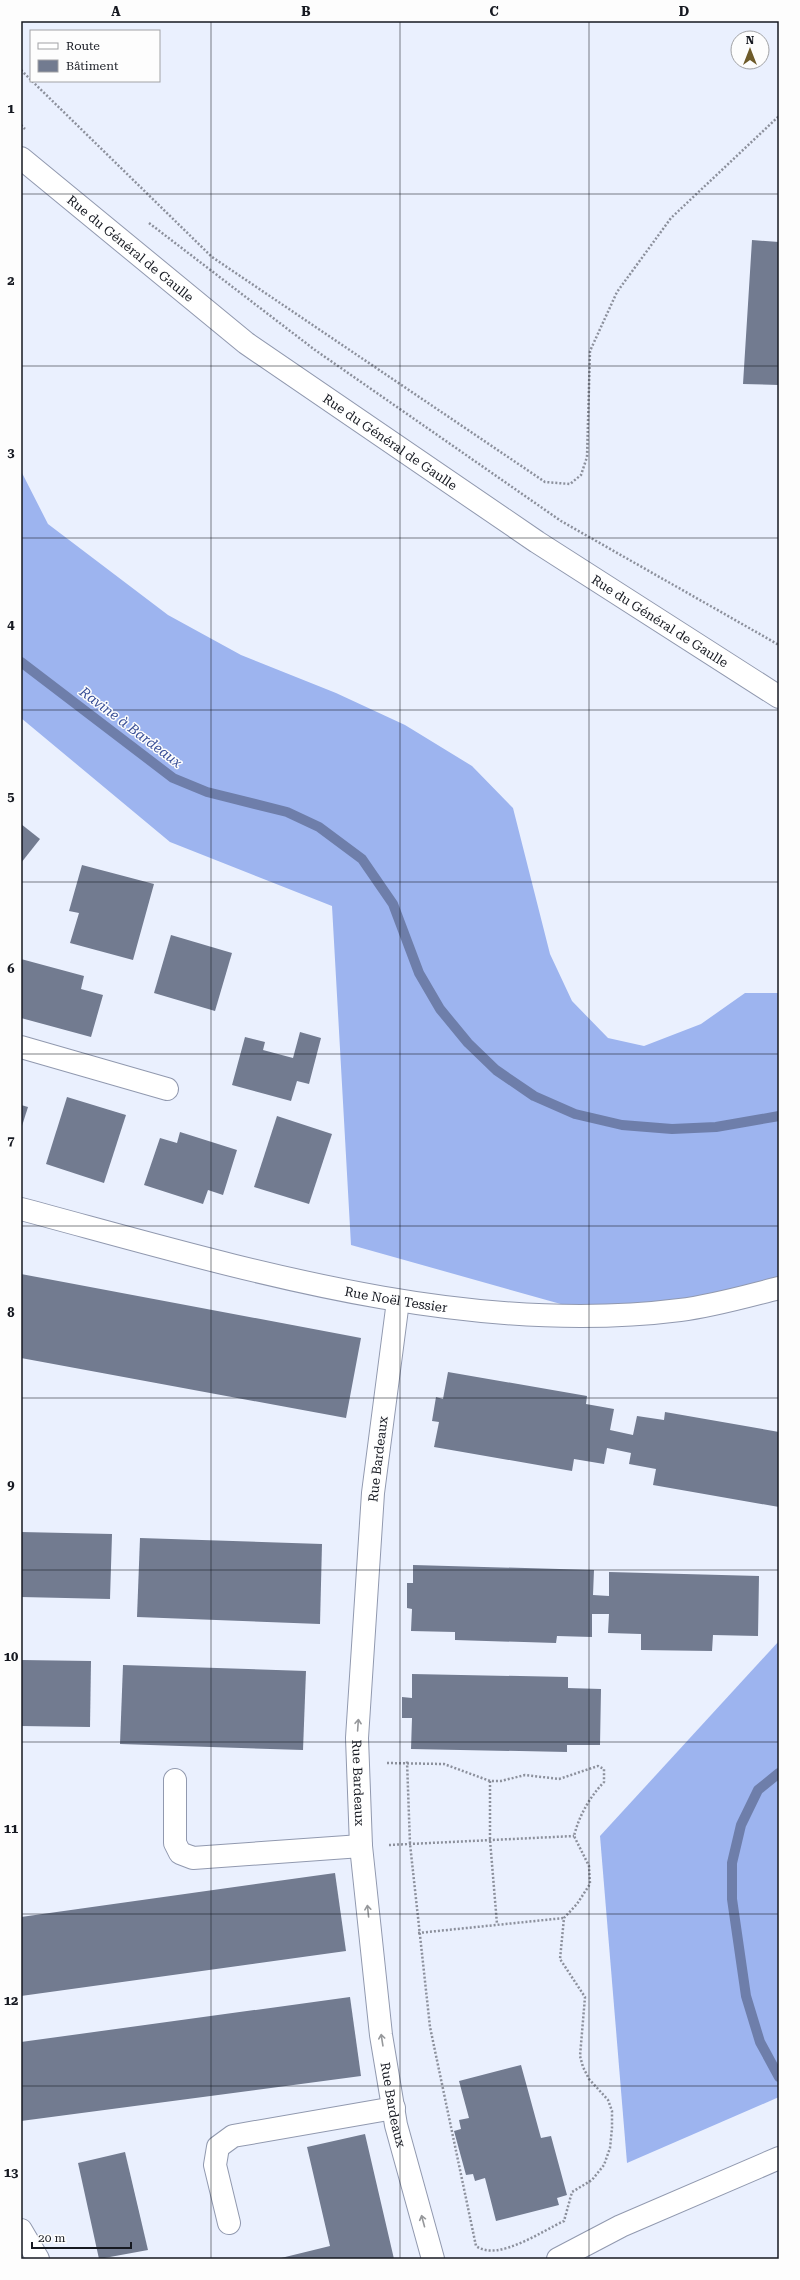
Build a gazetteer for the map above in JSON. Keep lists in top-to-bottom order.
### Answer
{
  "streets": {
    "street": ["Rue du Général de Gaulle", "Rue Noël Tessier", "Rue Bardeaux"]
  },
  "crossings": [
    ["Rue Noël Tessier", "Rue Bardeaux"]
  ],
  "one_way": ["Rue Bardeaux"],
  "water": ["Ravine à Bardeaux"],
  "legend": ["Route", "Bâtiment"],
  "scale_bar": "20 m",
  "north": "top",
  "grid": {
    "columns": [
      "A",
      "B",
      "C",
      "D"
    ],
    "rows": [
      "1",
      "2",
      "3",
      "4",
      "5",
      "6",
      "7",
      "8",
      "9",
      "10",
      "11",
      "12",
      "13"
    ]
  }
}
